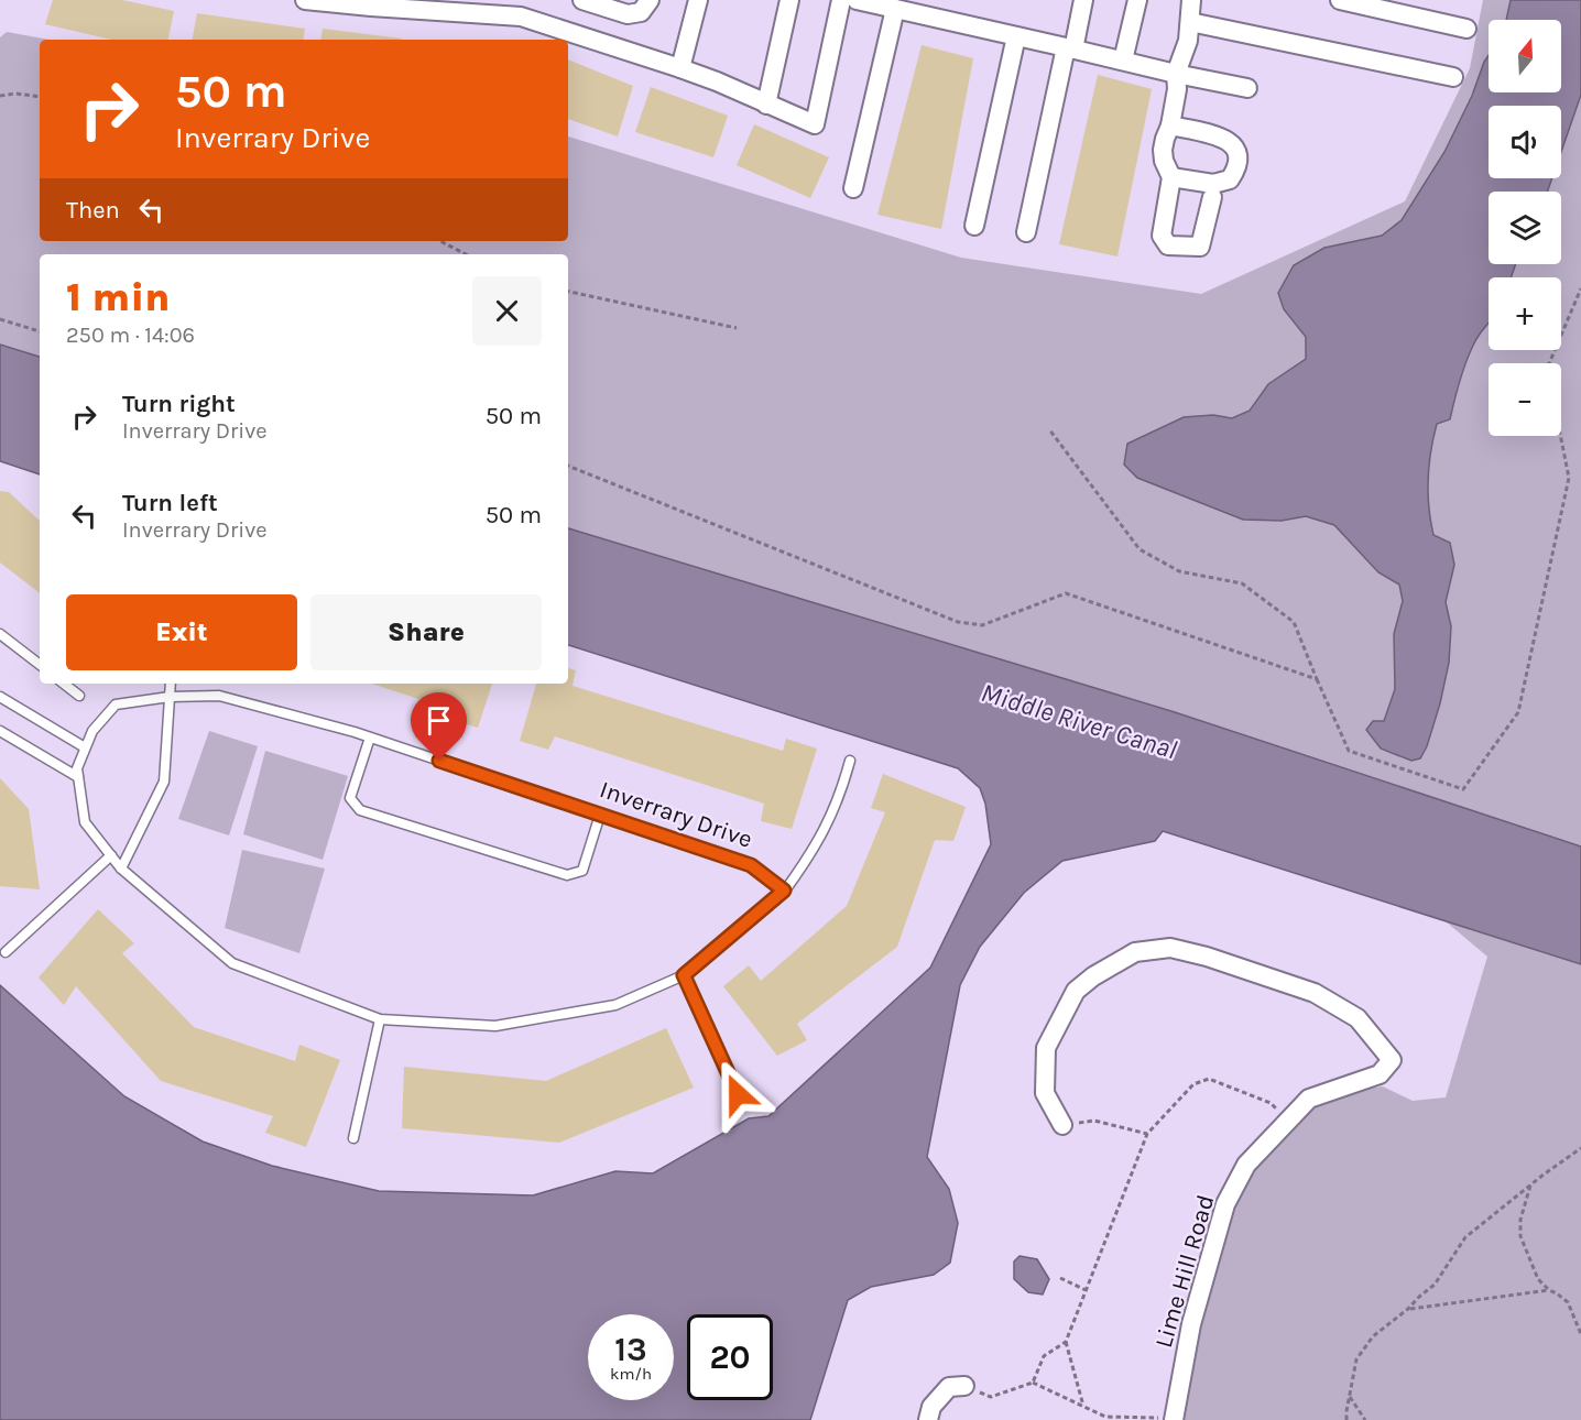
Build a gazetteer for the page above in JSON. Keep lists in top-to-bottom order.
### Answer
{
  "streets": {
    "street": ["Lime Hill Road"],
    "lane": ["Inverrary Drive"]
  },
  "water": ["Middle River Canal"],
  "north": "top",
  "page": {
    "map_buttons": ["+", "−"],
    "turn": ["50 m", "Inverrary Drive"],
    "then": "Then",
    "heading": ["1 min", "250 m · 14:06"],
    "list": [
      {
        "name": "Turn right",
        "note": "Inverrary Drive",
        "value": "50 m"
      },
      {
        "name": "Turn left",
        "note": "Inverrary Drive",
        "value": "50 m"
      }
    ],
    "buttons": ["Exit", "Share"],
    "speed": "13 km/h",
    "limit": "20"
  }
}
